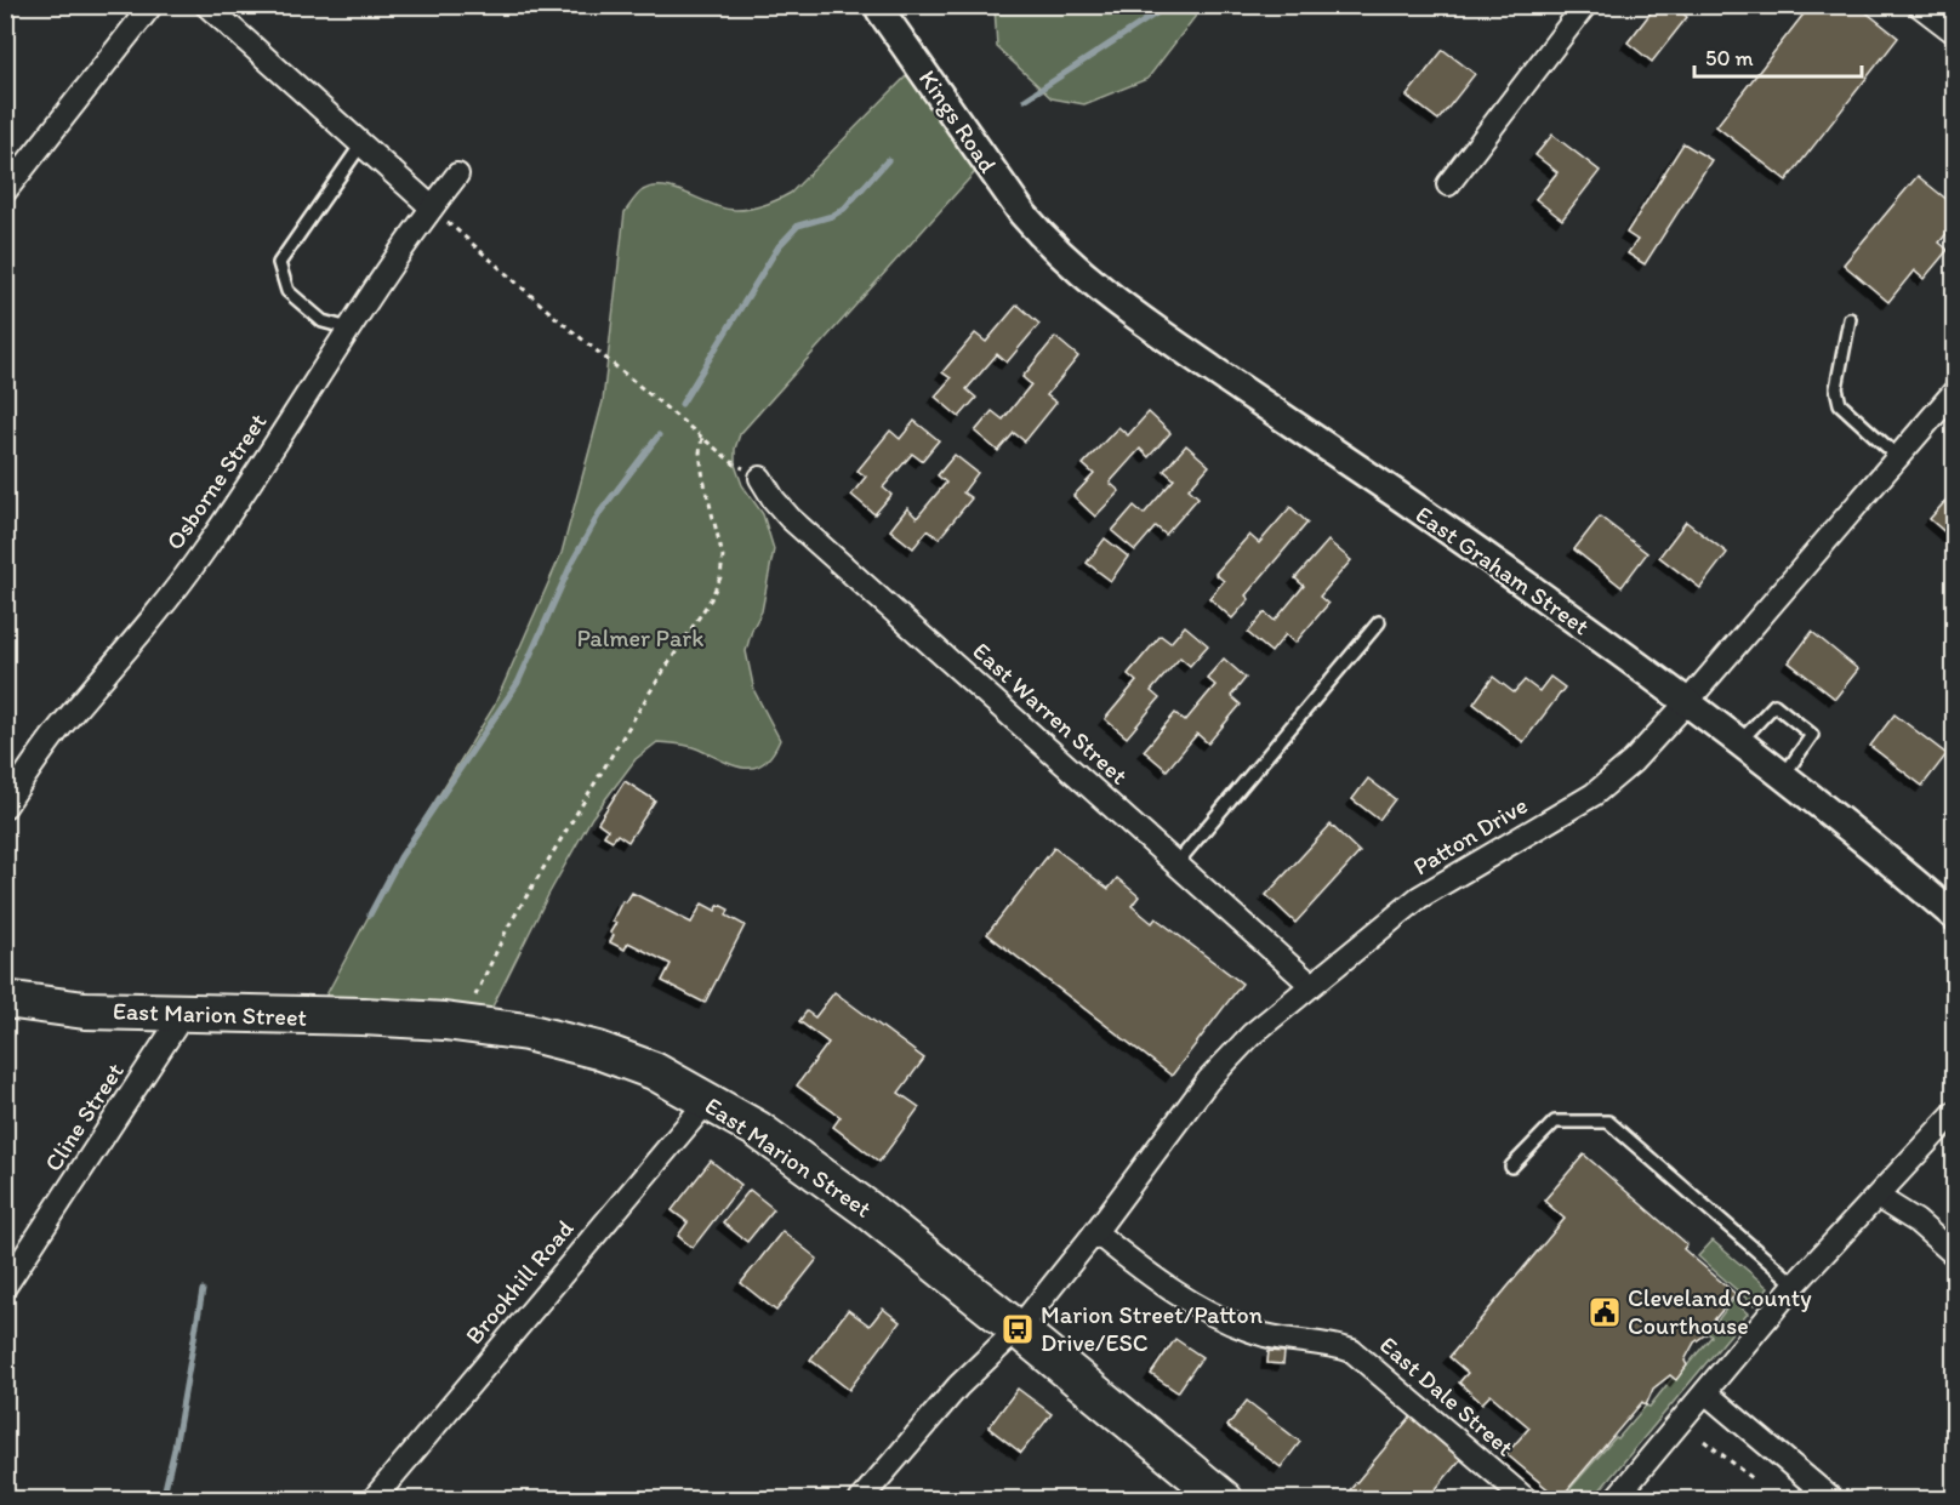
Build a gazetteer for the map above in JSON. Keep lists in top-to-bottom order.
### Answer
{
  "streets": {
    "main road": ["East Marion Street"],
    "street": [
      "Kings Road",
      "Osborne Street",
      "East Graham Street",
      "East Warren Street",
      "Patton Drive",
      "Cline Street",
      "Brookhill Road",
      "East Dale Street"
    ]
  },
  "crossings": [
    ["Kings Road", "East Graham Street"],
    ["East Graham Street", "Patton Drive"],
    ["East Warren Street", "Patton Drive"],
    ["Patton Drive", "East Marion Street"],
    ["Patton Drive", "East Dale Street"],
    ["East Marion Street", "Cline Street"],
    ["East Marion Street", "Brookhill Road"]
  ],
  "parks": ["Palmer Park"],
  "places": {
    "public building": ["Cleveland County Courthouse"],
    "bus stop": ["Marion Street/Patton Drive/ESC"]
  },
  "scale_bar": "50 m"
}
